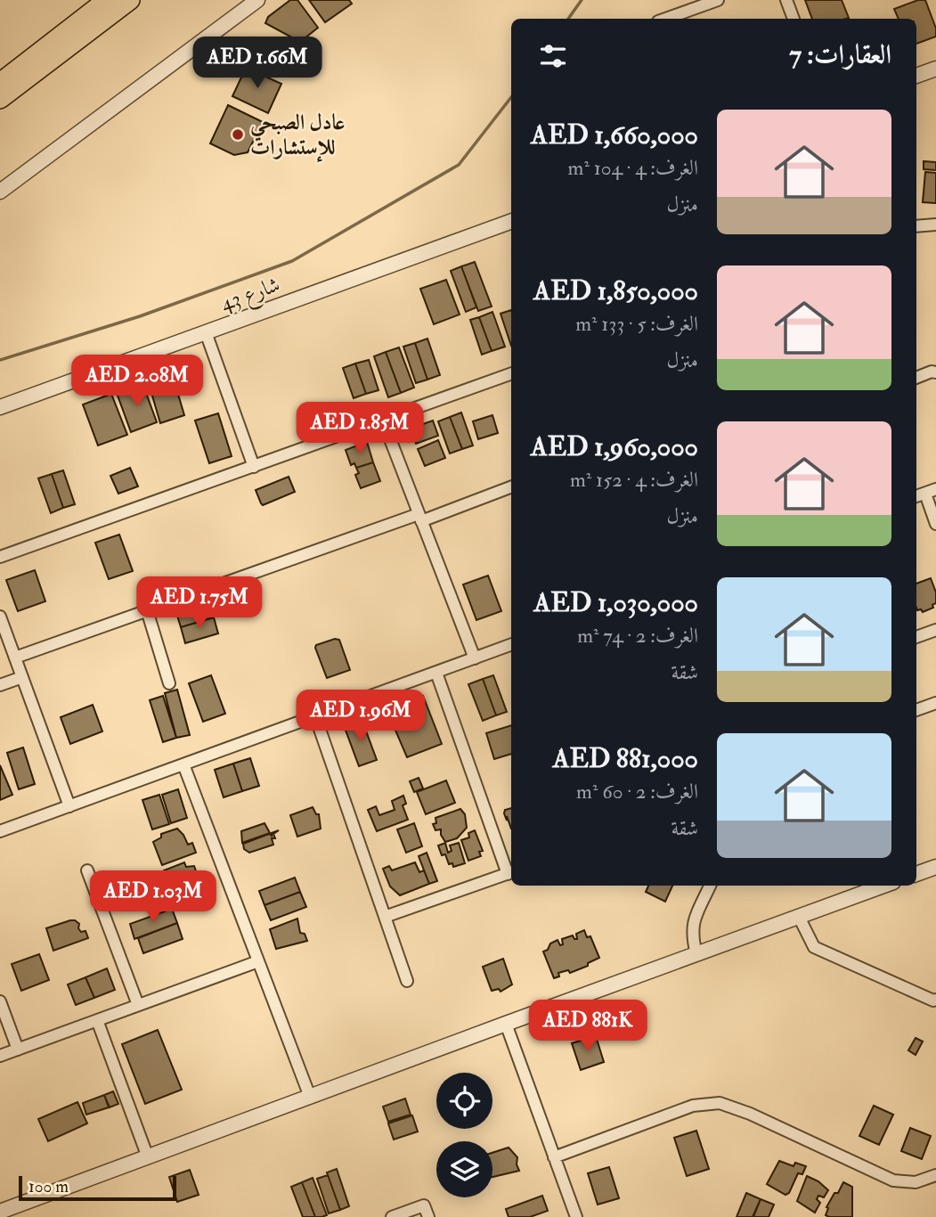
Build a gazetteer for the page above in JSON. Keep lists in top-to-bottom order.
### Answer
{
  "streets": {
    "street": ["شارع 43"]
  },
  "places": ["عادل الصبحي للإستشارات"],
  "scale_bar": "100 m",
  "page": {
    "heading": "العقارات: 7",
    "price": [
      "AED 1.66M",
      "AED 2.08M",
      "AED 1.85M",
      "AED 1.75M",
      "AED 1.96M",
      "AED 1.03M",
      "AED 881K"
    ],
    "list": [
      {
        "name": "AED 1,660,000",
        "note": "الغرف: 4 · 104 m² · منزل"
      },
      {
        "name": "AED 1,850,000",
        "note": "الغرف: 5 · 133 m² · منزل"
      },
      {
        "name": "AED 1,960,000",
        "note": "الغرف: 4 · 152 m² · منزل"
      },
      {
        "name": "AED 1,030,000",
        "note": "الغرف: 2 · 74 m² · شقة"
      },
      {
        "name": "AED 881,000",
        "note": "الغرف: 2 · 60 m² · شقة"
      }
    ],
    "scale": "100 m"
  }
}
